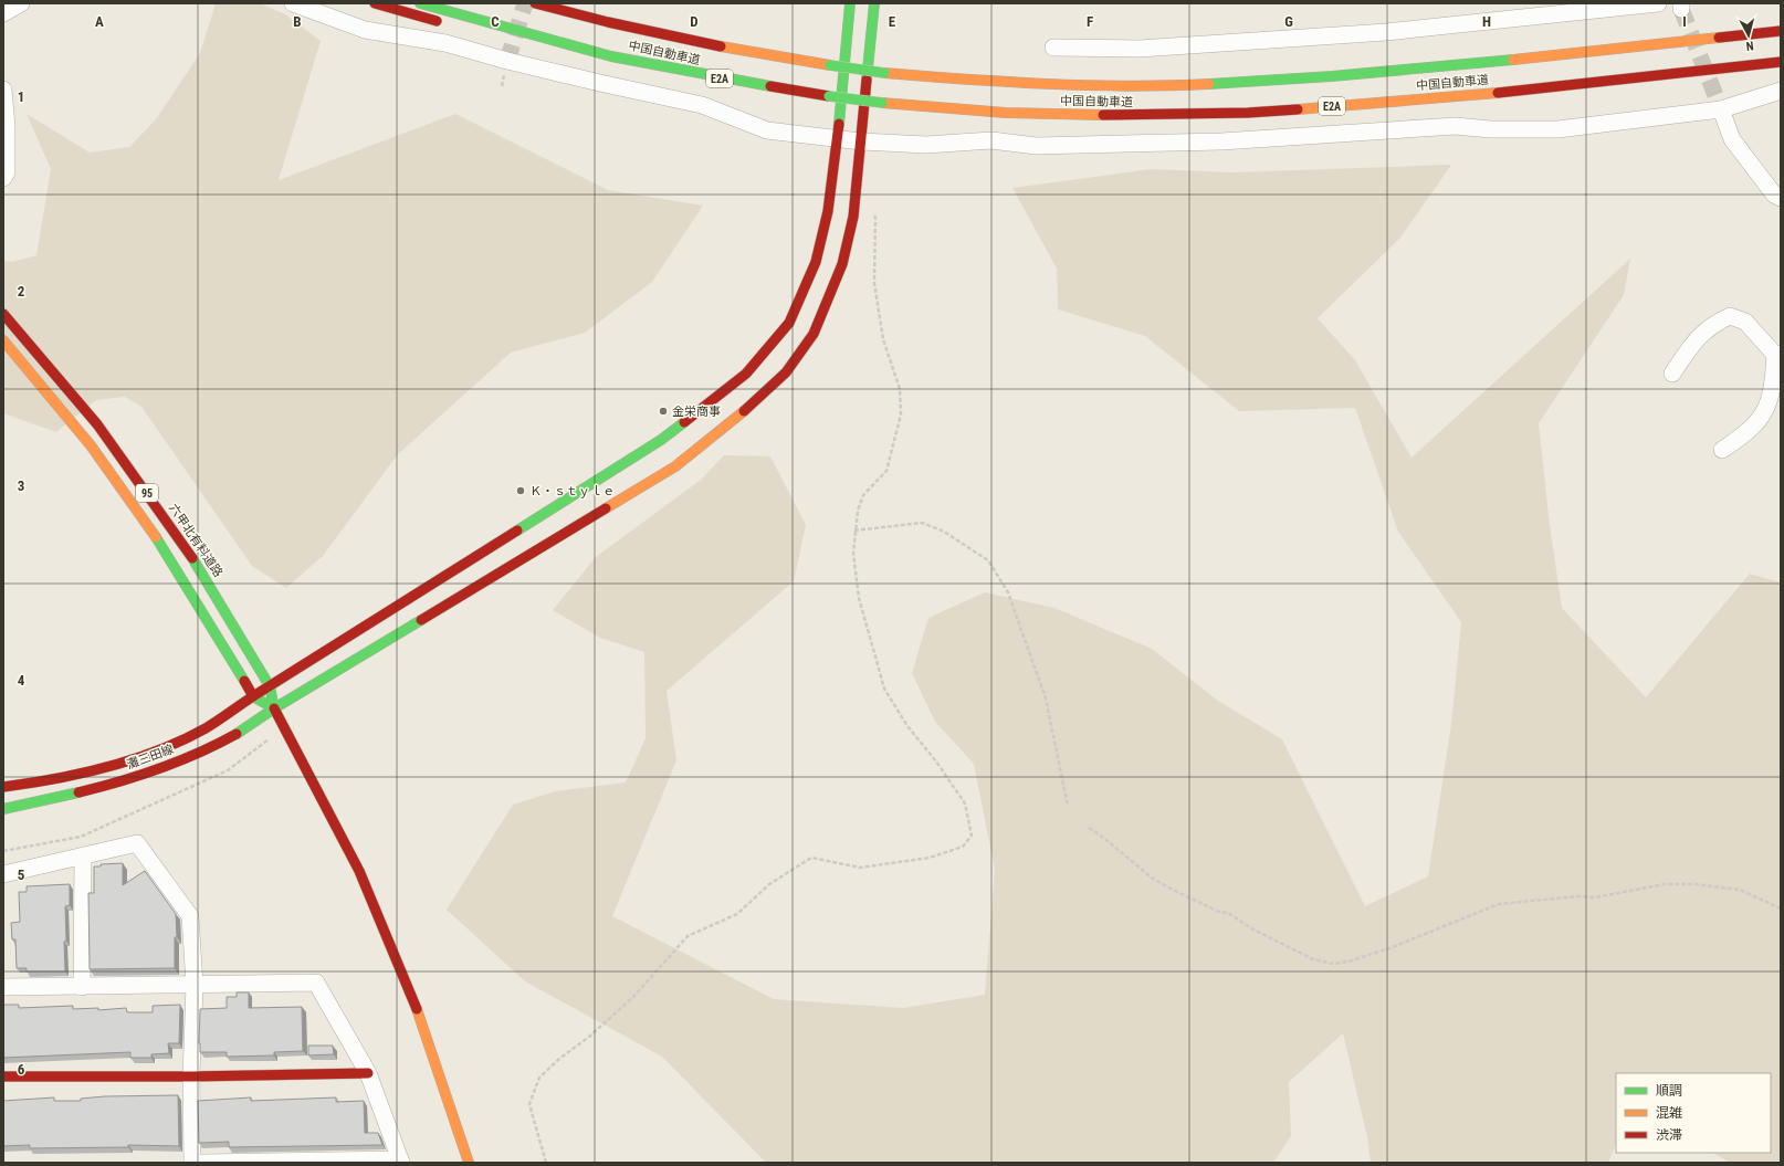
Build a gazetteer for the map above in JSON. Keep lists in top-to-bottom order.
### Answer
{
  "streets": {
    "main road": [
      "中国自動車道",
      "E2A",
      "95",
      "六甲北有料道路",
      "灘三田線"
    ]
  },
  "crossings": [
    ["95", "六甲北有料道路"],
    ["95", "灘三田線"],
    ["六甲北有料道路", "灘三田線"]
  ],
  "places": ["金栄商事", "Ｋ・ｓｔｙｌｅ"],
  "legend": ["順調", "混雑", "渋滞"],
  "north": "bottom",
  "grid": {
    "columns": [
      "A",
      "B",
      "C",
      "D",
      "E",
      "F",
      "G",
      "H",
      "I"
    ],
    "rows": [
      "1",
      "2",
      "3",
      "4",
      "5",
      "6"
    ]
  }
}
